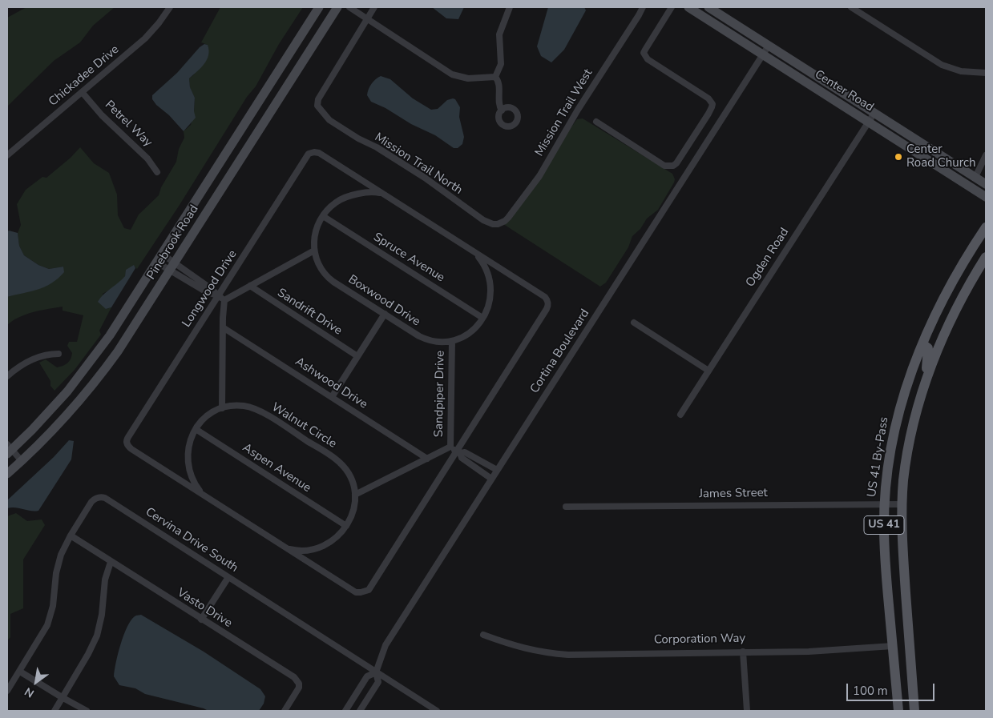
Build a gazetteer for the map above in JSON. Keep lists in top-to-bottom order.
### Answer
{
  "streets": {
    "main road": ["US 41 By-Pass", "US 41"],
    "street": [
      "Chickadee Drive",
      "Center Road",
      "Mission Trail West",
      "Petrel Way",
      "Mission Trail North",
      "Pinebrook Road",
      "Spruce Avenue",
      "Ogden Road",
      "Longwood Drive",
      "Boxwood Drive",
      "Sandrift Drive",
      "Cortina Boulevard",
      "Ashwood Drive",
      "Sandpiper Drive",
      "Walnut Circle",
      "Aspen Avenue",
      "James Street",
      "Cervina Drive South",
      "Vasto Drive",
      "Corporation Way"
    ]
  },
  "crossings": [
    ["Chickadee Drive", "Petrel Way"],
    ["Center Road", "Ogden Road"],
    ["Center Road", "Cortina Boulevard"],
    ["Mission Trail West", "Mission Trail North"],
    ["Spruce Avenue", "Boxwood Drive"],
    ["Longwood Drive", "Boxwood Drive"],
    ["Longwood Drive", "Walnut Circle"],
    ["Boxwood Drive", "Sandpiper Drive"],
    ["Cortina Boulevard", "Cervina Drive South"],
    ["Walnut Circle", "Aspen Avenue"],
    ["US 41 By-Pass", "James Street"],
    ["US 41 By-Pass", "Corporation Way"],
    ["James Street", "US 41"],
    ["Cervina Drive South", "Vasto Drive"]
  ],
  "places": ["Center Road Church"],
  "scale_bar": "100 m",
  "north": "bottom left"
}
